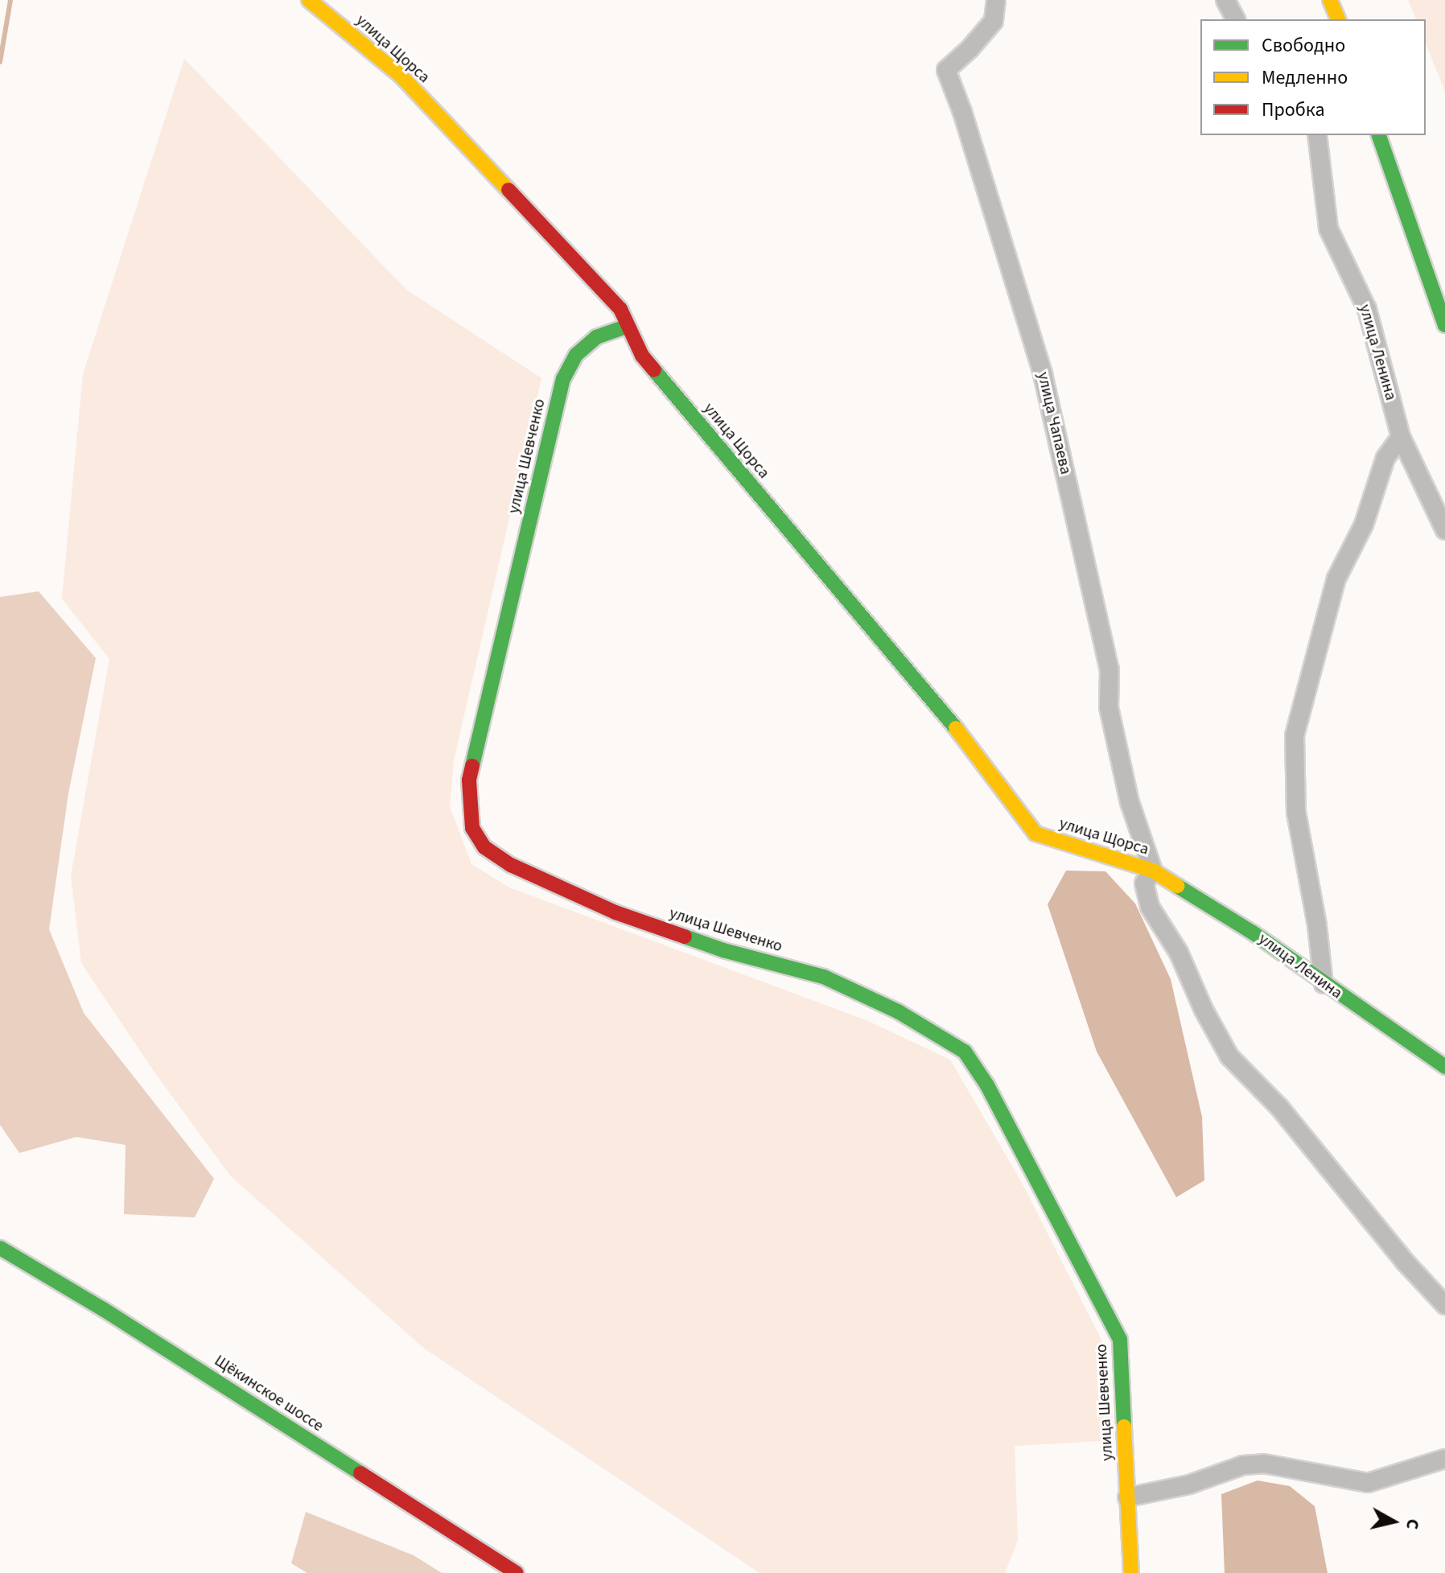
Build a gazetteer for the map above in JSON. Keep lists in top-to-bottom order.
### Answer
{
  "streets": {
    "street": [
      "улица Щорса",
      "улица Ленина",
      "улица Чапаева",
      "улица Шевченко",
      "Щёкинское шоссе"
    ]
  },
  "crossings": [
    ["улица Щорса", "улица Ленина"],
    ["улица Щорса", "улица Чапаева"],
    ["улица Щорса", "улица Шевченко"],
    ["улица Ленина", "улица Чапаева"]
  ],
  "legend": ["Свободно", "Медленно", "Пробка"],
  "north": "right"
}
